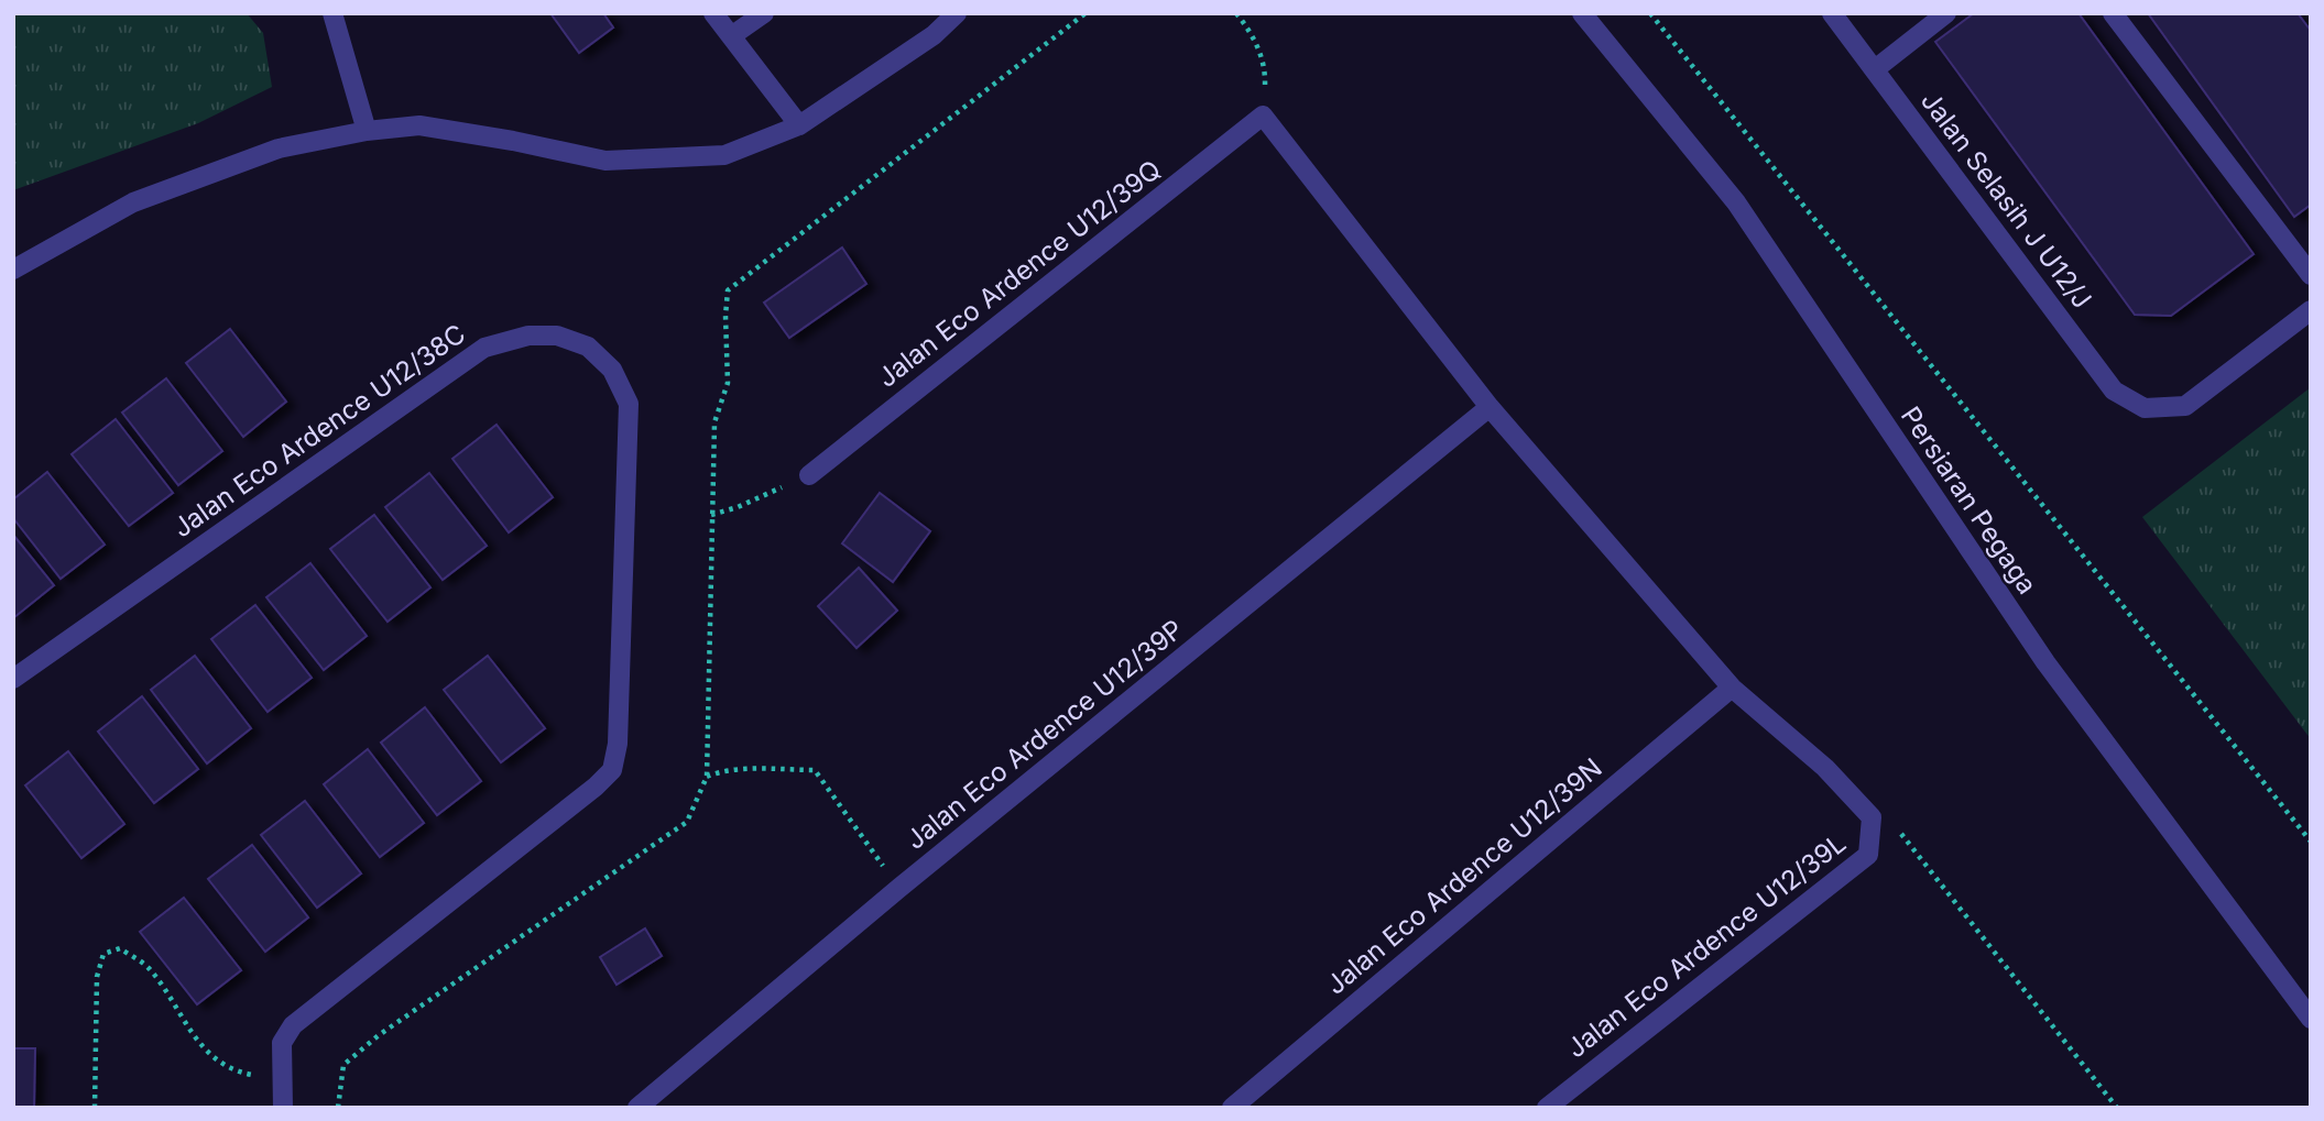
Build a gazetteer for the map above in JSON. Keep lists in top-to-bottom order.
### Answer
{
  "streets": {
    "street": [
      "Jalan Selasih J U12/J",
      "Jalan Eco Ardence U12/39Q",
      "Jalan Eco Ardence U12/38C",
      "Persiaran Pegaga",
      "Jalan Eco Ardence U12/39P",
      "Jalan Eco Ardence U12/39N",
      "Jalan Eco Ardence U12/39L"
    ]
  },
  "crossings": [
    ["Jalan Eco Ardence U12/39Q", "Jalan Eco Ardence U12/39L"],
    ["Jalan Eco Ardence U12/39P", "Jalan Eco Ardence U12/39L"],
    ["Jalan Eco Ardence U12/39N", "Jalan Eco Ardence U12/39L"]
  ]
}
